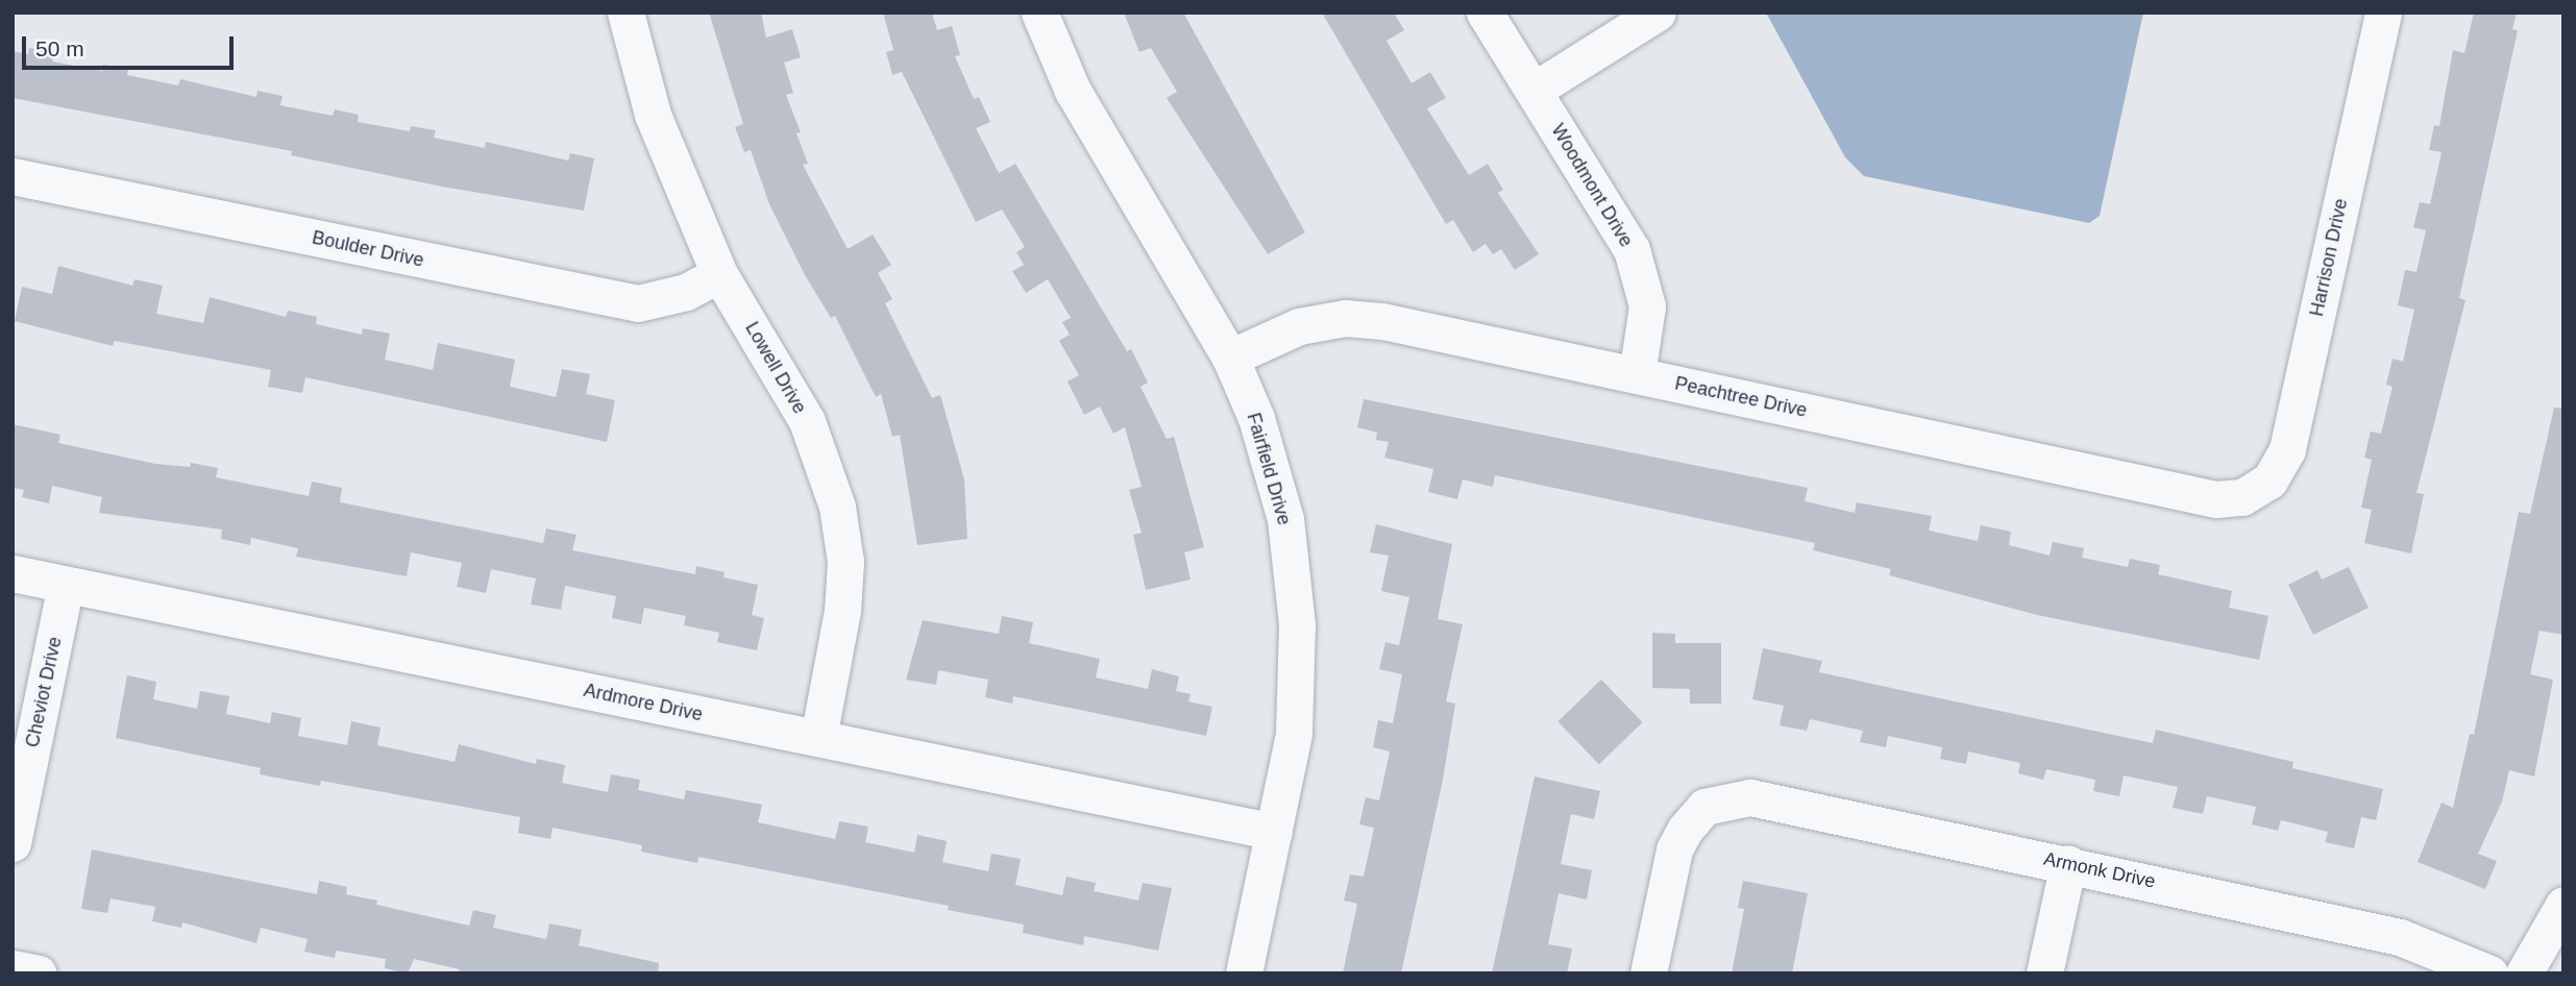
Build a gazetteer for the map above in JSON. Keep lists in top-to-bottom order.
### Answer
{
  "streets": {
    "street": [
      "Woodmont Drive",
      "Boulder Drive",
      "Harrison Drive",
      "Lowell Drive",
      "Peachtree Drive",
      "Fairfield Drive",
      "Cheviot Drive",
      "Ardmore Drive",
      "Armonk Drive"
    ]
  },
  "crossings": [
    ["Woodmont Drive", "Peachtree Drive"],
    ["Boulder Drive", "Lowell Drive"],
    ["Harrison Drive", "Peachtree Drive"],
    ["Lowell Drive", "Ardmore Drive"],
    ["Peachtree Drive", "Fairfield Drive"],
    ["Fairfield Drive", "Ardmore Drive"],
    ["Cheviot Drive", "Ardmore Drive"]
  ],
  "scale_bar": "50 m"
}
